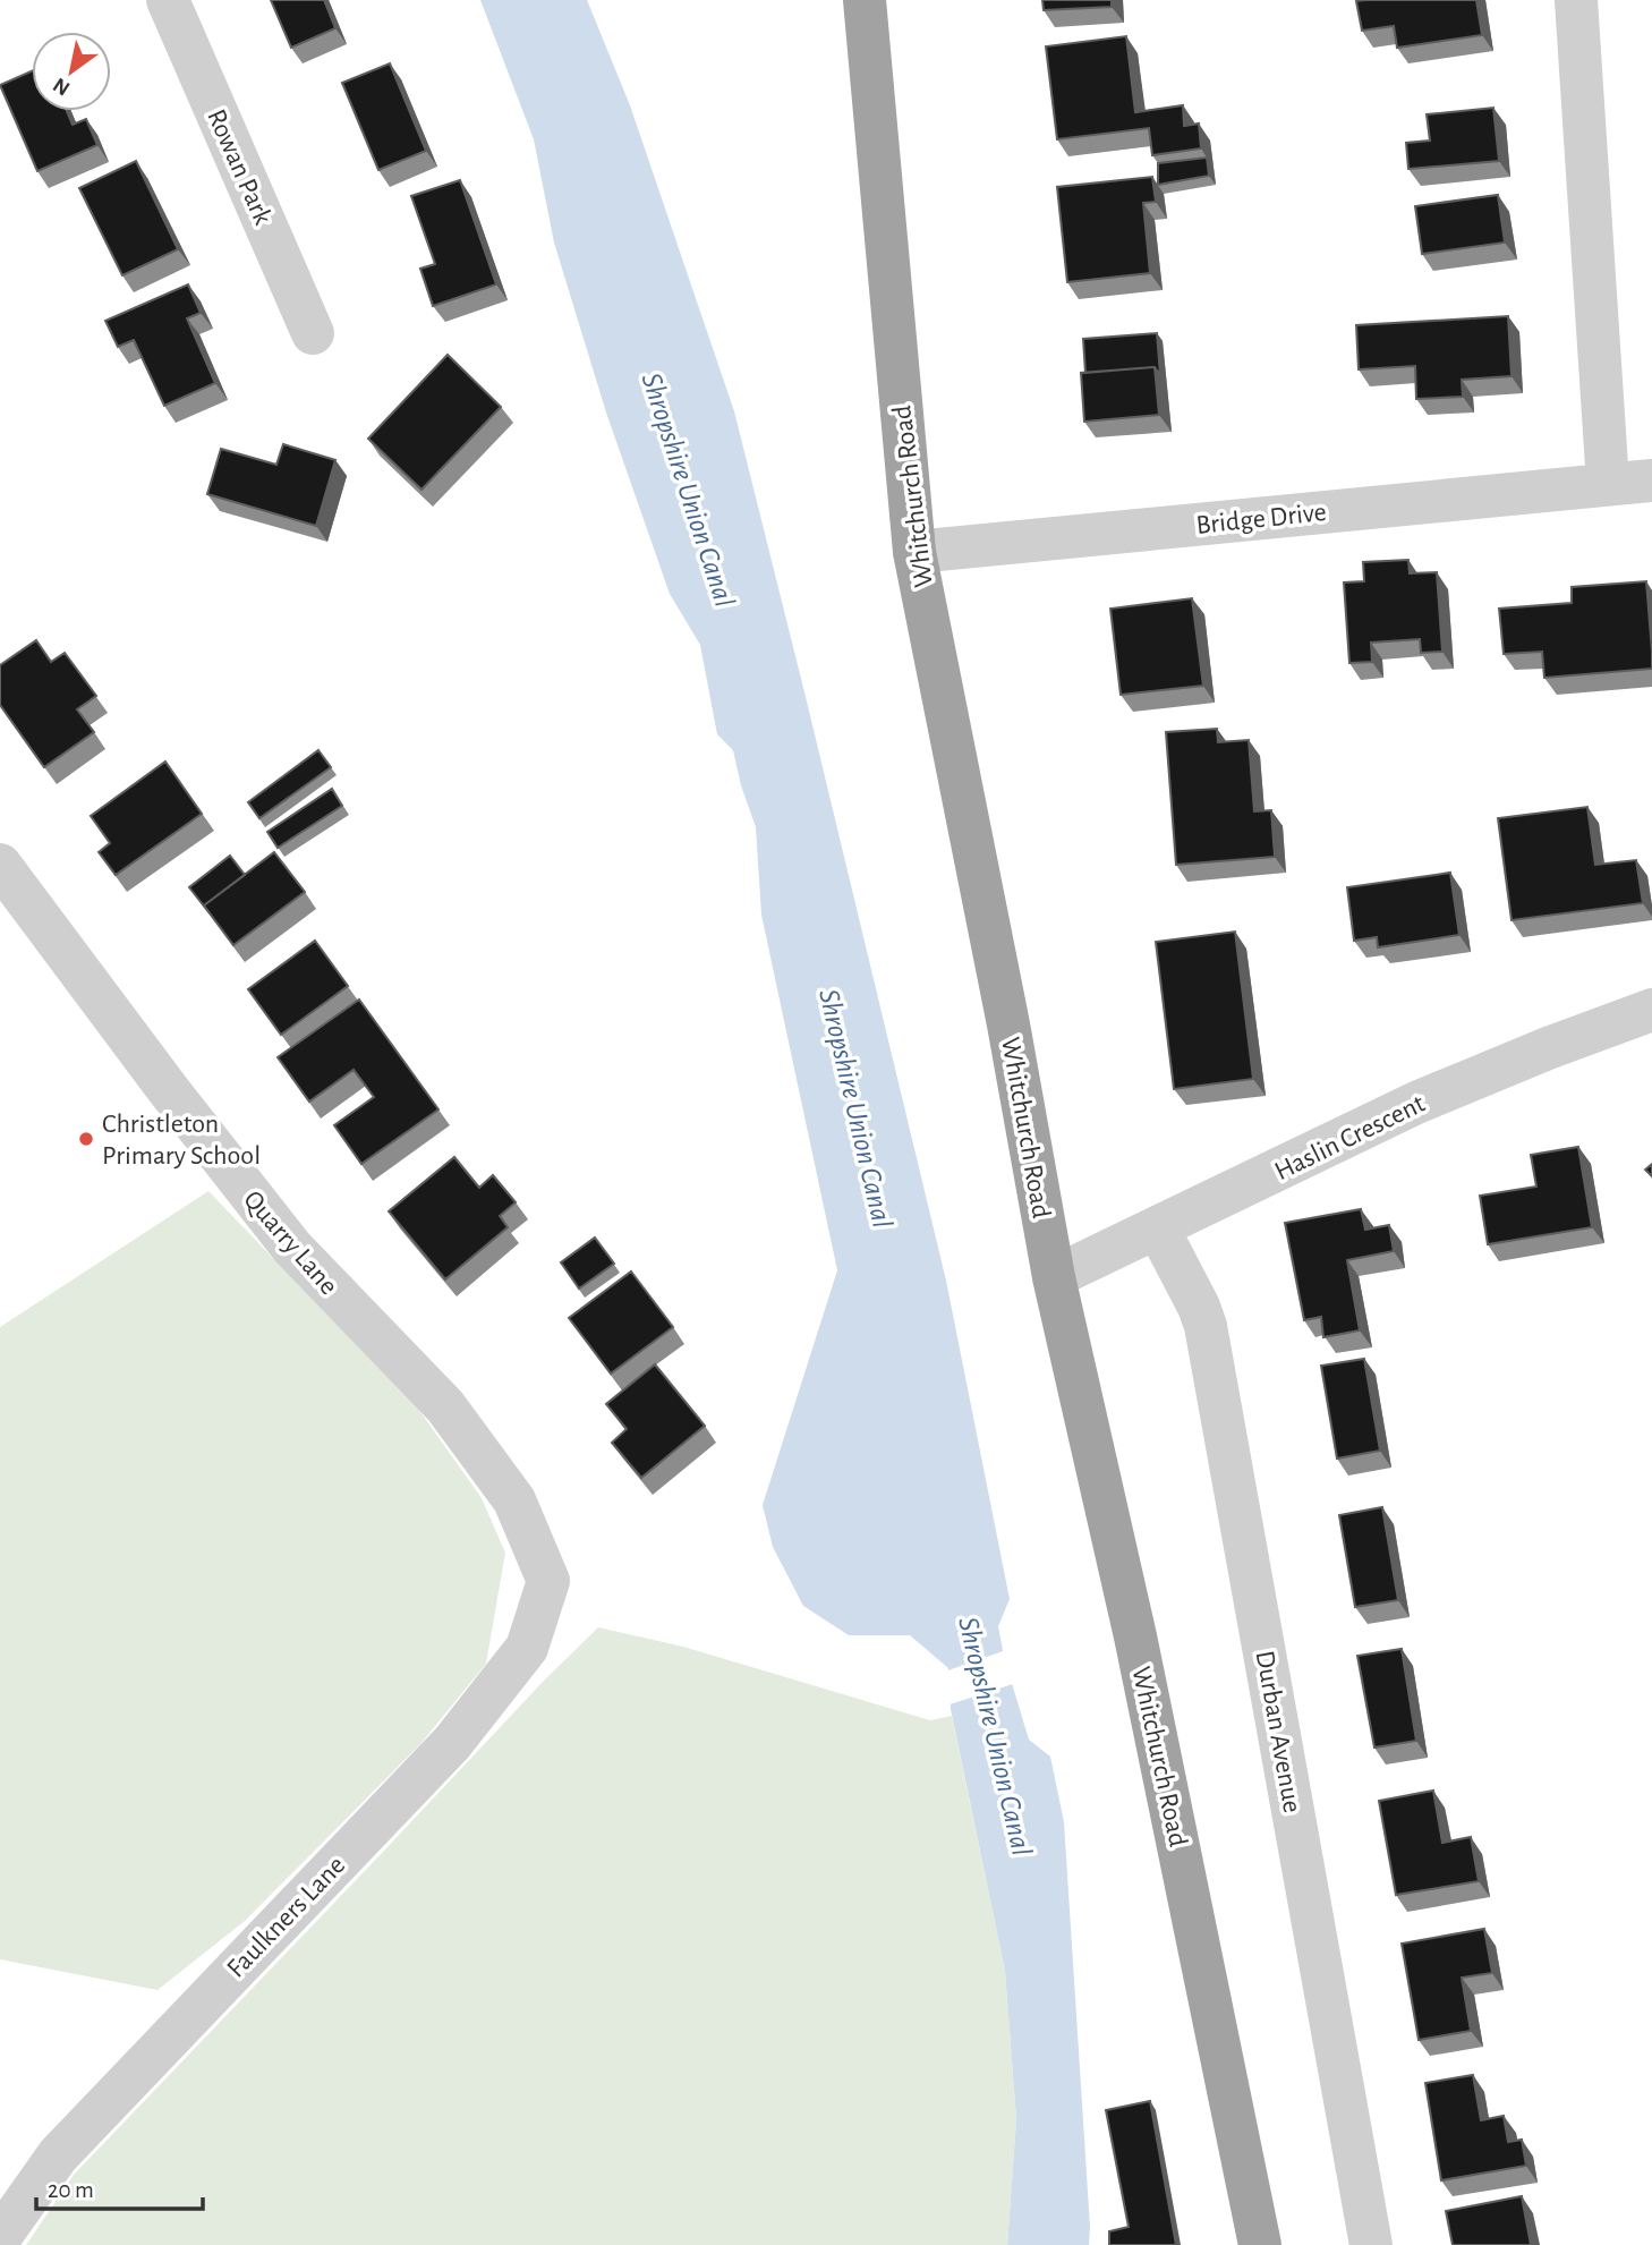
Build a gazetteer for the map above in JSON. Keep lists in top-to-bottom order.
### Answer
{
  "streets": {
    "highway": ["Whitchurch Road"],
    "street": [
      "Rowan Park",
      "Bridge Drive",
      "Haslin Crescent",
      "Quarry Lane",
      "Durban Avenue",
      "Faulkners Lane"
    ]
  },
  "crossings": [
    ["Whitchurch Road", "Bridge Drive"],
    ["Whitchurch Road", "Haslin Crescent"],
    ["Haslin Crescent", "Durban Avenue"],
    ["Quarry Lane", "Faulkners Lane"]
  ],
  "water": ["Shropshire Union Canal"],
  "places": ["Christleton Primary School"],
  "scale_bar": "20 m",
  "north": "bottom left"
}
